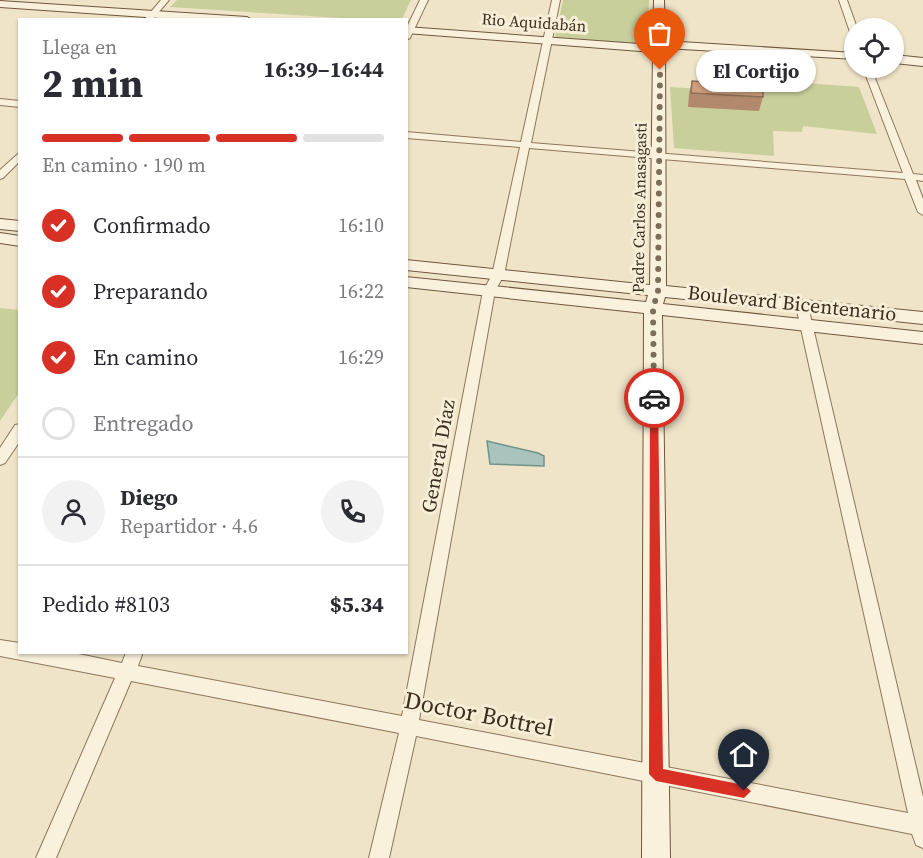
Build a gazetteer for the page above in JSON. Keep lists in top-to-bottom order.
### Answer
{
  "streets": {
    "main road": ["Rio Aquidabán", "Padre Carlos Anasagasti", "Boulevard Bicentenario"],
    "street": ["General Díaz", "Doctor Bottrel"]
  },
  "crossings": [
    ["Rio Aquidabán", "Padre Carlos Anasagasti"],
    ["Rio Aquidabán", "General Díaz"],
    ["Padre Carlos Anasagasti", "Boulevard Bicentenario"],
    ["Padre Carlos Anasagasti", "Doctor Bottrel"],
    ["Boulevard Bicentenario", "General Díaz"],
    ["General Díaz", "Doctor Bottrel"]
  ],
  "places": ["El Cortijo"],
  "page": {
    "heading": ["2 min", "Llega en", "16:39–16:44"],
    "panel": [
      "Diego",
      "Repartidor · 4.6",
      "Pedido #8103",
      "$5.34"
    ],
    "bubble": "El Cortijo",
    "bar": "En camino · 190 m",
    "list": [
      ["Confirmado", "16:10"],
      ["Preparando", "16:22"],
      ["En camino", "16:29"],
      "Entregado"
    ]
  }
}
